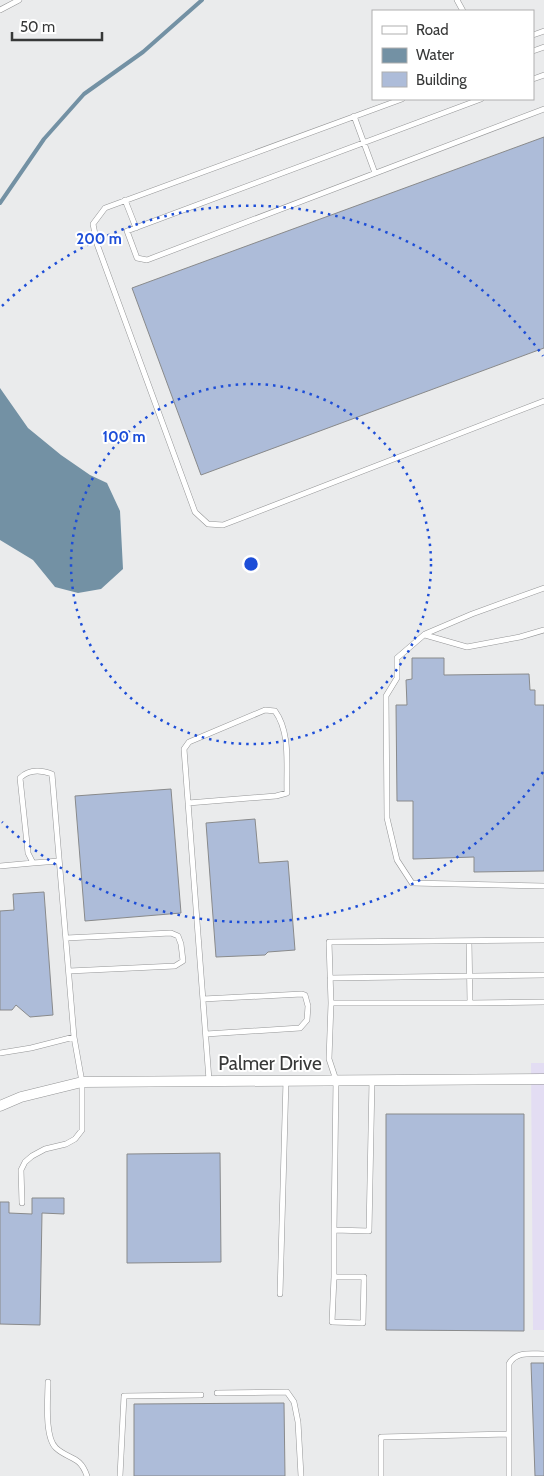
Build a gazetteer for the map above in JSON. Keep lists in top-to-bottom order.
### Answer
{
  "streets": {
    "street": ["Palmer Drive"]
  },
  "legend": ["Road", "Water", "Building"],
  "scale_bar": "50 m",
  "rings": ["200 m", "100 m"]
}
